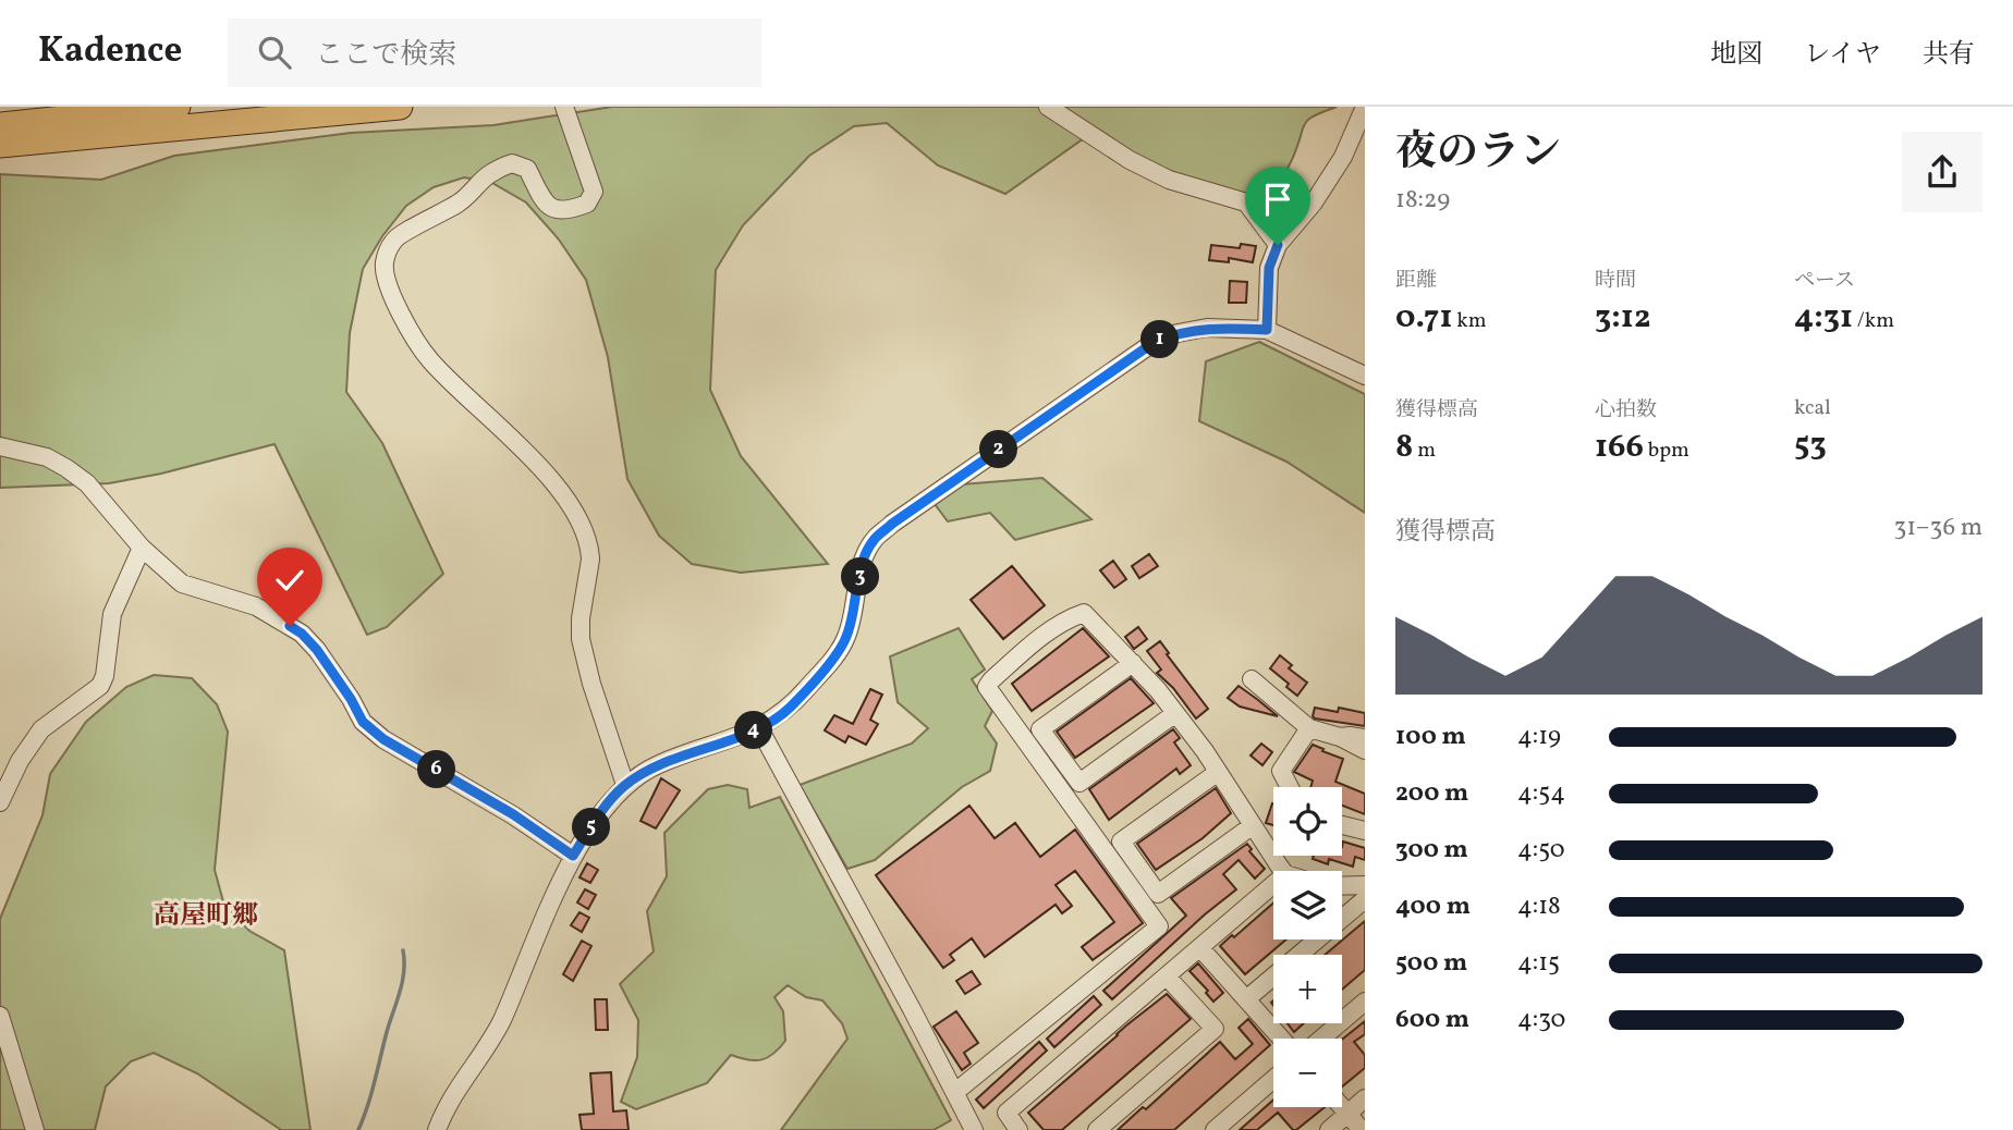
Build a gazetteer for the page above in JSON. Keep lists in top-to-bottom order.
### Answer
{
  "districts": ["高屋町郷"],
  "page": {
    "header": "Kadence",
    "search": "ここで検索",
    "nav": ["地図", "レイヤ", "共有"],
    "heading": ["夜のラン", "18:29"],
    "stats": [
      ["距離", "0.71 km"],
      ["時間", "3:12"],
      ["ペース", "4:31 /km"],
      ["獲得標高", "8 m"],
      ["心拍数", "166 bpm"],
      ["kcal", "53"]
    ],
    "pins": [
      "1",
      "2",
      "3",
      "4",
      "6",
      "5"
    ],
    "chart": ["獲得標高", "31–36 m"],
    "list": [
      {
        "name": "100 m",
        "note": "4:19"
      },
      {
        "name": "200 m",
        "note": "4:54"
      },
      {
        "name": "300 m",
        "note": "4:50"
      },
      {
        "name": "400 m",
        "note": "4:18"
      },
      {
        "name": "500 m",
        "note": "4:15"
      },
      {
        "name": "600 m",
        "note": "4:30"
      }
    ],
    "map_buttons": ["+", "−"]
  }
}
